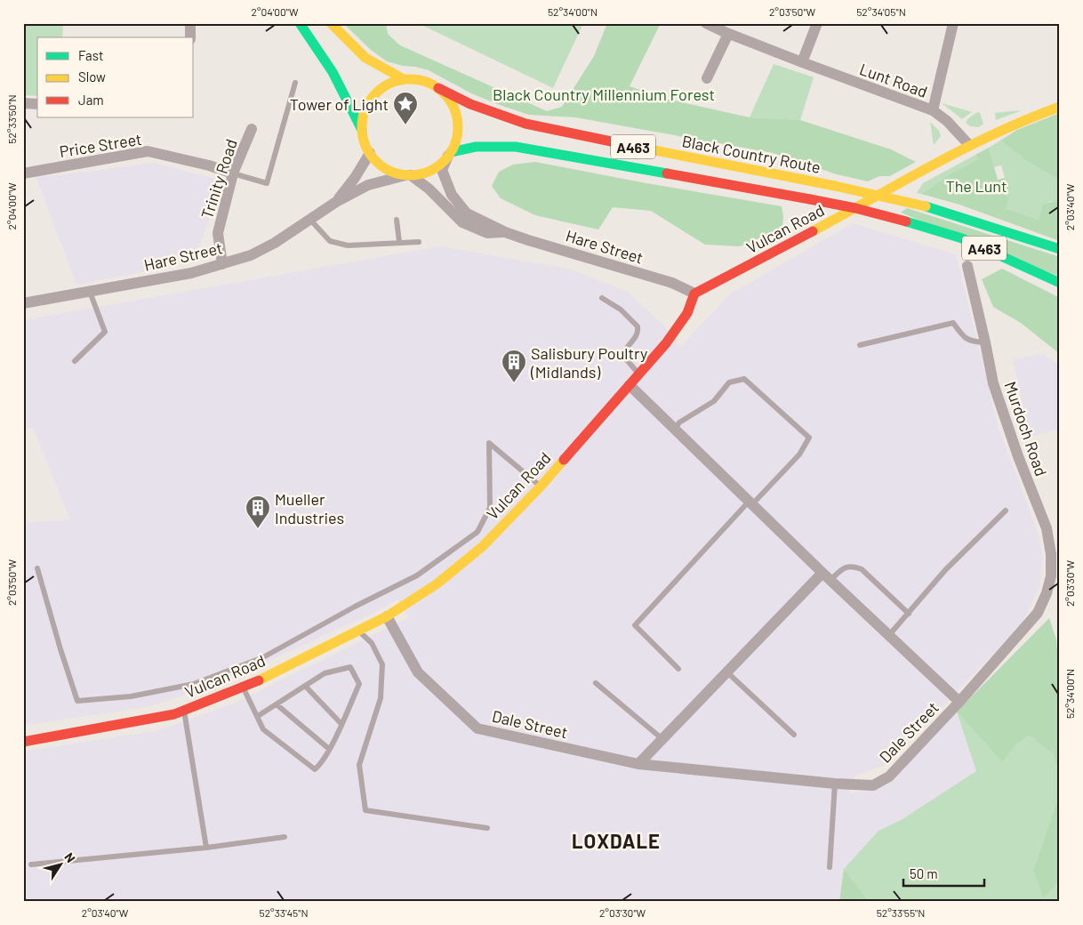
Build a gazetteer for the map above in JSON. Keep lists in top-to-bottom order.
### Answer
{
  "streets": {
    "main road": ["A463", "Black Country Route", "Vulcan Road"],
    "street": [
      "Lunt Road",
      "Price Street",
      "Trinity Road",
      "Hare Street",
      "Murdoch Road",
      "Dale Street"
    ]
  },
  "crossings": [
    ["Lunt Road", "Vulcan Road"],
    ["Price Street", "Trinity Road"],
    ["A463", "Black Country Route"],
    ["A463", "Hare Street"],
    ["Black Country Route", "Hare Street"],
    ["Trinity Road", "Hare Street"],
    ["Vulcan Road", "Hare Street"],
    ["Vulcan Road", "Dale Street"],
    ["Murdoch Road", "Dale Street"]
  ],
  "districts": ["LOXDALE"],
  "parks": ["Black Country Millennium Forest", "The Lunt"],
  "places": {
    "place": ["Tower of Light"],
    "building": ["Salisbury Poultry (Midlands)", "Mueller Industries"]
  },
  "legend": ["Fast", "Slow", "Jam"],
  "scale_bar": "50 m",
  "north": "top right",
  "coordinates": [
    "2°04'00\"W",
    "52°34'00\"N",
    "2°03'50\"W",
    "52°34'05\"N",
    "52°33'50\"N",
    "2°03'40\"W",
    "2°03'30\"W",
    "52°33'45\"N",
    "52°33'55\"N"
  ]
}
